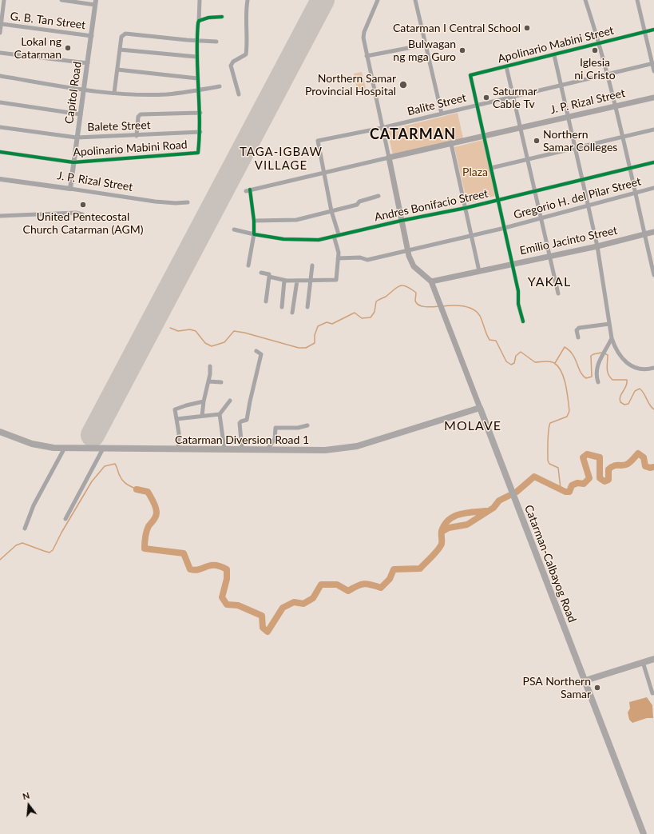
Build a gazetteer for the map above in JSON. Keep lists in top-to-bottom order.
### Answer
{
  "streets": {
    "main road": [
      "J. P. Rizal Street",
      "Emilio Jacinto Street",
      "Catarman Diversion Road 1",
      "Catarman-Calbayog Road"
    ],
    "street": [
      "G. B. Tan Street",
      "Apolinario Mabini Street",
      "Capitol Road",
      "Balite Street",
      "Balete Street",
      "Apolinario Mabini Road",
      "Gregorio H. del Pilar Street",
      "Andres Bonifacio Street"
    ]
  },
  "crossings": [
    ["G. B. Tan Street", "Capitol Road"],
    ["Apolinario Mabini Street", "Balite Street"],
    ["Capitol Road", "J. P. Rizal Street"],
    ["Capitol Road", "Balete Street"],
    ["Capitol Road", "Apolinario Mabini Road"],
    ["J. P. Rizal Street", "Balite Street"],
    ["Balete Street", "Apolinario Mabini Road"],
    ["Emilio Jacinto Street", "Catarman-Calbayog Road"],
    ["Catarman Diversion Road 1", "Catarman-Calbayog Road"]
  ],
  "districts": [
    "CATARMAN",
    "TAGA-IGBAW VILLAGE",
    "YAKAL",
    "MOLAVE"
  ],
  "parks": ["Plaza"],
  "places": [
    "Catarman I Central School",
    "Lokal ng Catarman",
    "Bulwagan ng mga Guro",
    "Iglesia ni Cristo",
    "Northern Samar Provincial Hospital",
    "Saturmar Cable Tv",
    "Northern Samar Colleges",
    "United Pentecostal Church Catarman (AGM)",
    "PSA Northern Samar"
  ],
  "north": "top"
}
